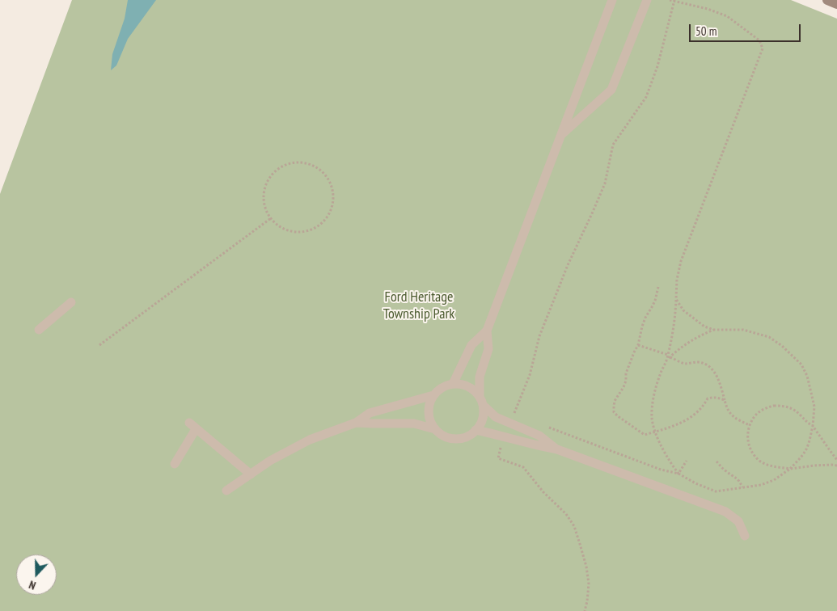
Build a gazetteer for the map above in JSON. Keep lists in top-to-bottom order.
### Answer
{
  "parks": ["Ford Heritage Township Park"],
  "scale_bar": "50 m",
  "north": "bottom"
}
